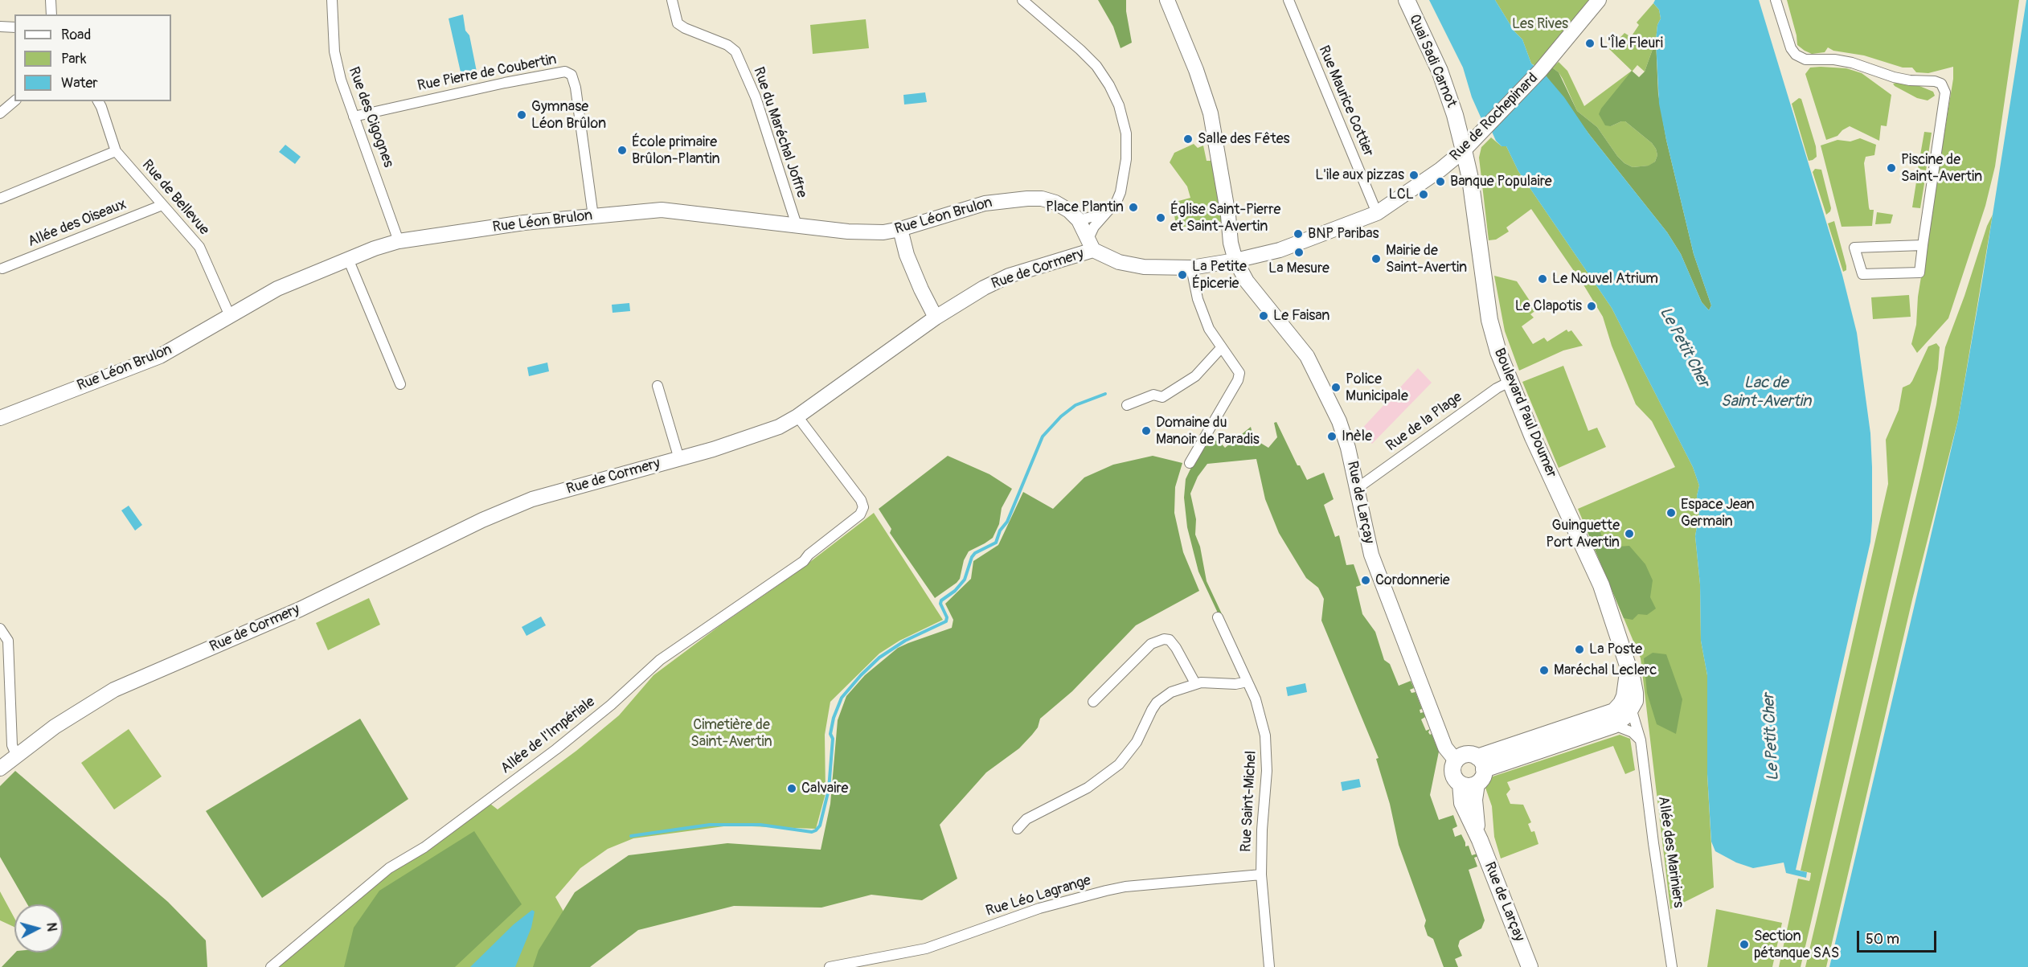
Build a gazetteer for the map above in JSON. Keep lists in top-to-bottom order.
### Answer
{
  "streets": {
    "main road": ["Quai Sadi Carnot", "Boulevard Paul Doumer", "Rue de Larçay"],
    "street": [
      "Rue Pierre de Coubertin",
      "Rue Maurice Cottier",
      "Rue des Cigognes",
      "Rue de Rochepinard",
      "Rue du Maréchal Joffre",
      "Rue de Bellevue",
      "Rue Léon Brulon",
      "Allée des Oiseaux",
      "Rue de Cormery",
      "Rue de la Plage",
      "Allée de l'Impériale",
      "Rue Saint-Michel",
      "Allée des Mariniers",
      "Rue Léo Lagrange"
    ]
  },
  "crossings": [
    ["Quai Sadi Carnot", "Rue de Rochepinard"],
    ["Quai Sadi Carnot", "Boulevard Paul Doumer"],
    ["Rue Pierre de Coubertin", "Rue des Cigognes"],
    ["Rue Pierre de Coubertin", "Rue Léon Brulon"],
    ["Rue Maurice Cottier", "Rue de Rochepinard"],
    ["Rue des Cigognes", "Rue Léon Brulon"],
    ["Rue de Rochepinard", "Rue de Cormery"],
    ["Rue de Rochepinard", "Boulevard Paul Doumer"],
    ["Rue de Rochepinard", "Rue de Larçay"],
    ["Rue du Maréchal Joffre", "Rue Léon Brulon"],
    ["Rue de Bellevue", "Rue Léon Brulon"],
    ["Rue de Bellevue", "Allée des Oiseaux"],
    ["Rue Léon Brulon", "Rue de Cormery"],
    ["Rue de Cormery", "Rue de Larçay"],
    ["Rue de Cormery", "Allée de l'Impériale"],
    ["Boulevard Paul Doumer", "Rue de la Plage"],
    ["Boulevard Paul Doumer", "Allée des Mariniers"],
    ["Rue de la Plage", "Rue de Larçay"],
    ["Rue Saint-Michel", "Rue Léo Lagrange"]
  ],
  "water": ["Le Petit Cher", "Lac de Saint-Avertin"],
  "parks": ["Les Rives", "Cimetière de Saint-Avertin"],
  "places": [
    "L'Île Fleuri",
    "Gymnase Léon Brûlon",
    "Salle des Fêtes",
    "École primaire Brûlon-Plantin",
    "Piscine de Saint-Avertin",
    "L'ile aux pizzas",
    "Banque Populaire",
    "LCL",
    "Place Plantin",
    "Église Saint-Pierre et Saint-Avertin",
    "BNP Paribas",
    "La Mesure",
    "Mairie de Saint-Avertin",
    "La Petite Épicerie",
    "Le Nouvel Atrium",
    "Le Clapotis",
    "Le Faisan",
    "Police Municipale",
    "Domaine du Manoir de Paradis",
    "Inèle",
    "Espace Jean Germain",
    "Guinguette Port Avertin",
    "Cordonnerie",
    "La Poste",
    "Maréchal Leclerc",
    "Calvaire",
    "Section pétanque SAS"
  ],
  "legend": ["Road", "Park", "Water"],
  "scale_bar": "50 m",
  "north": "right"
}
